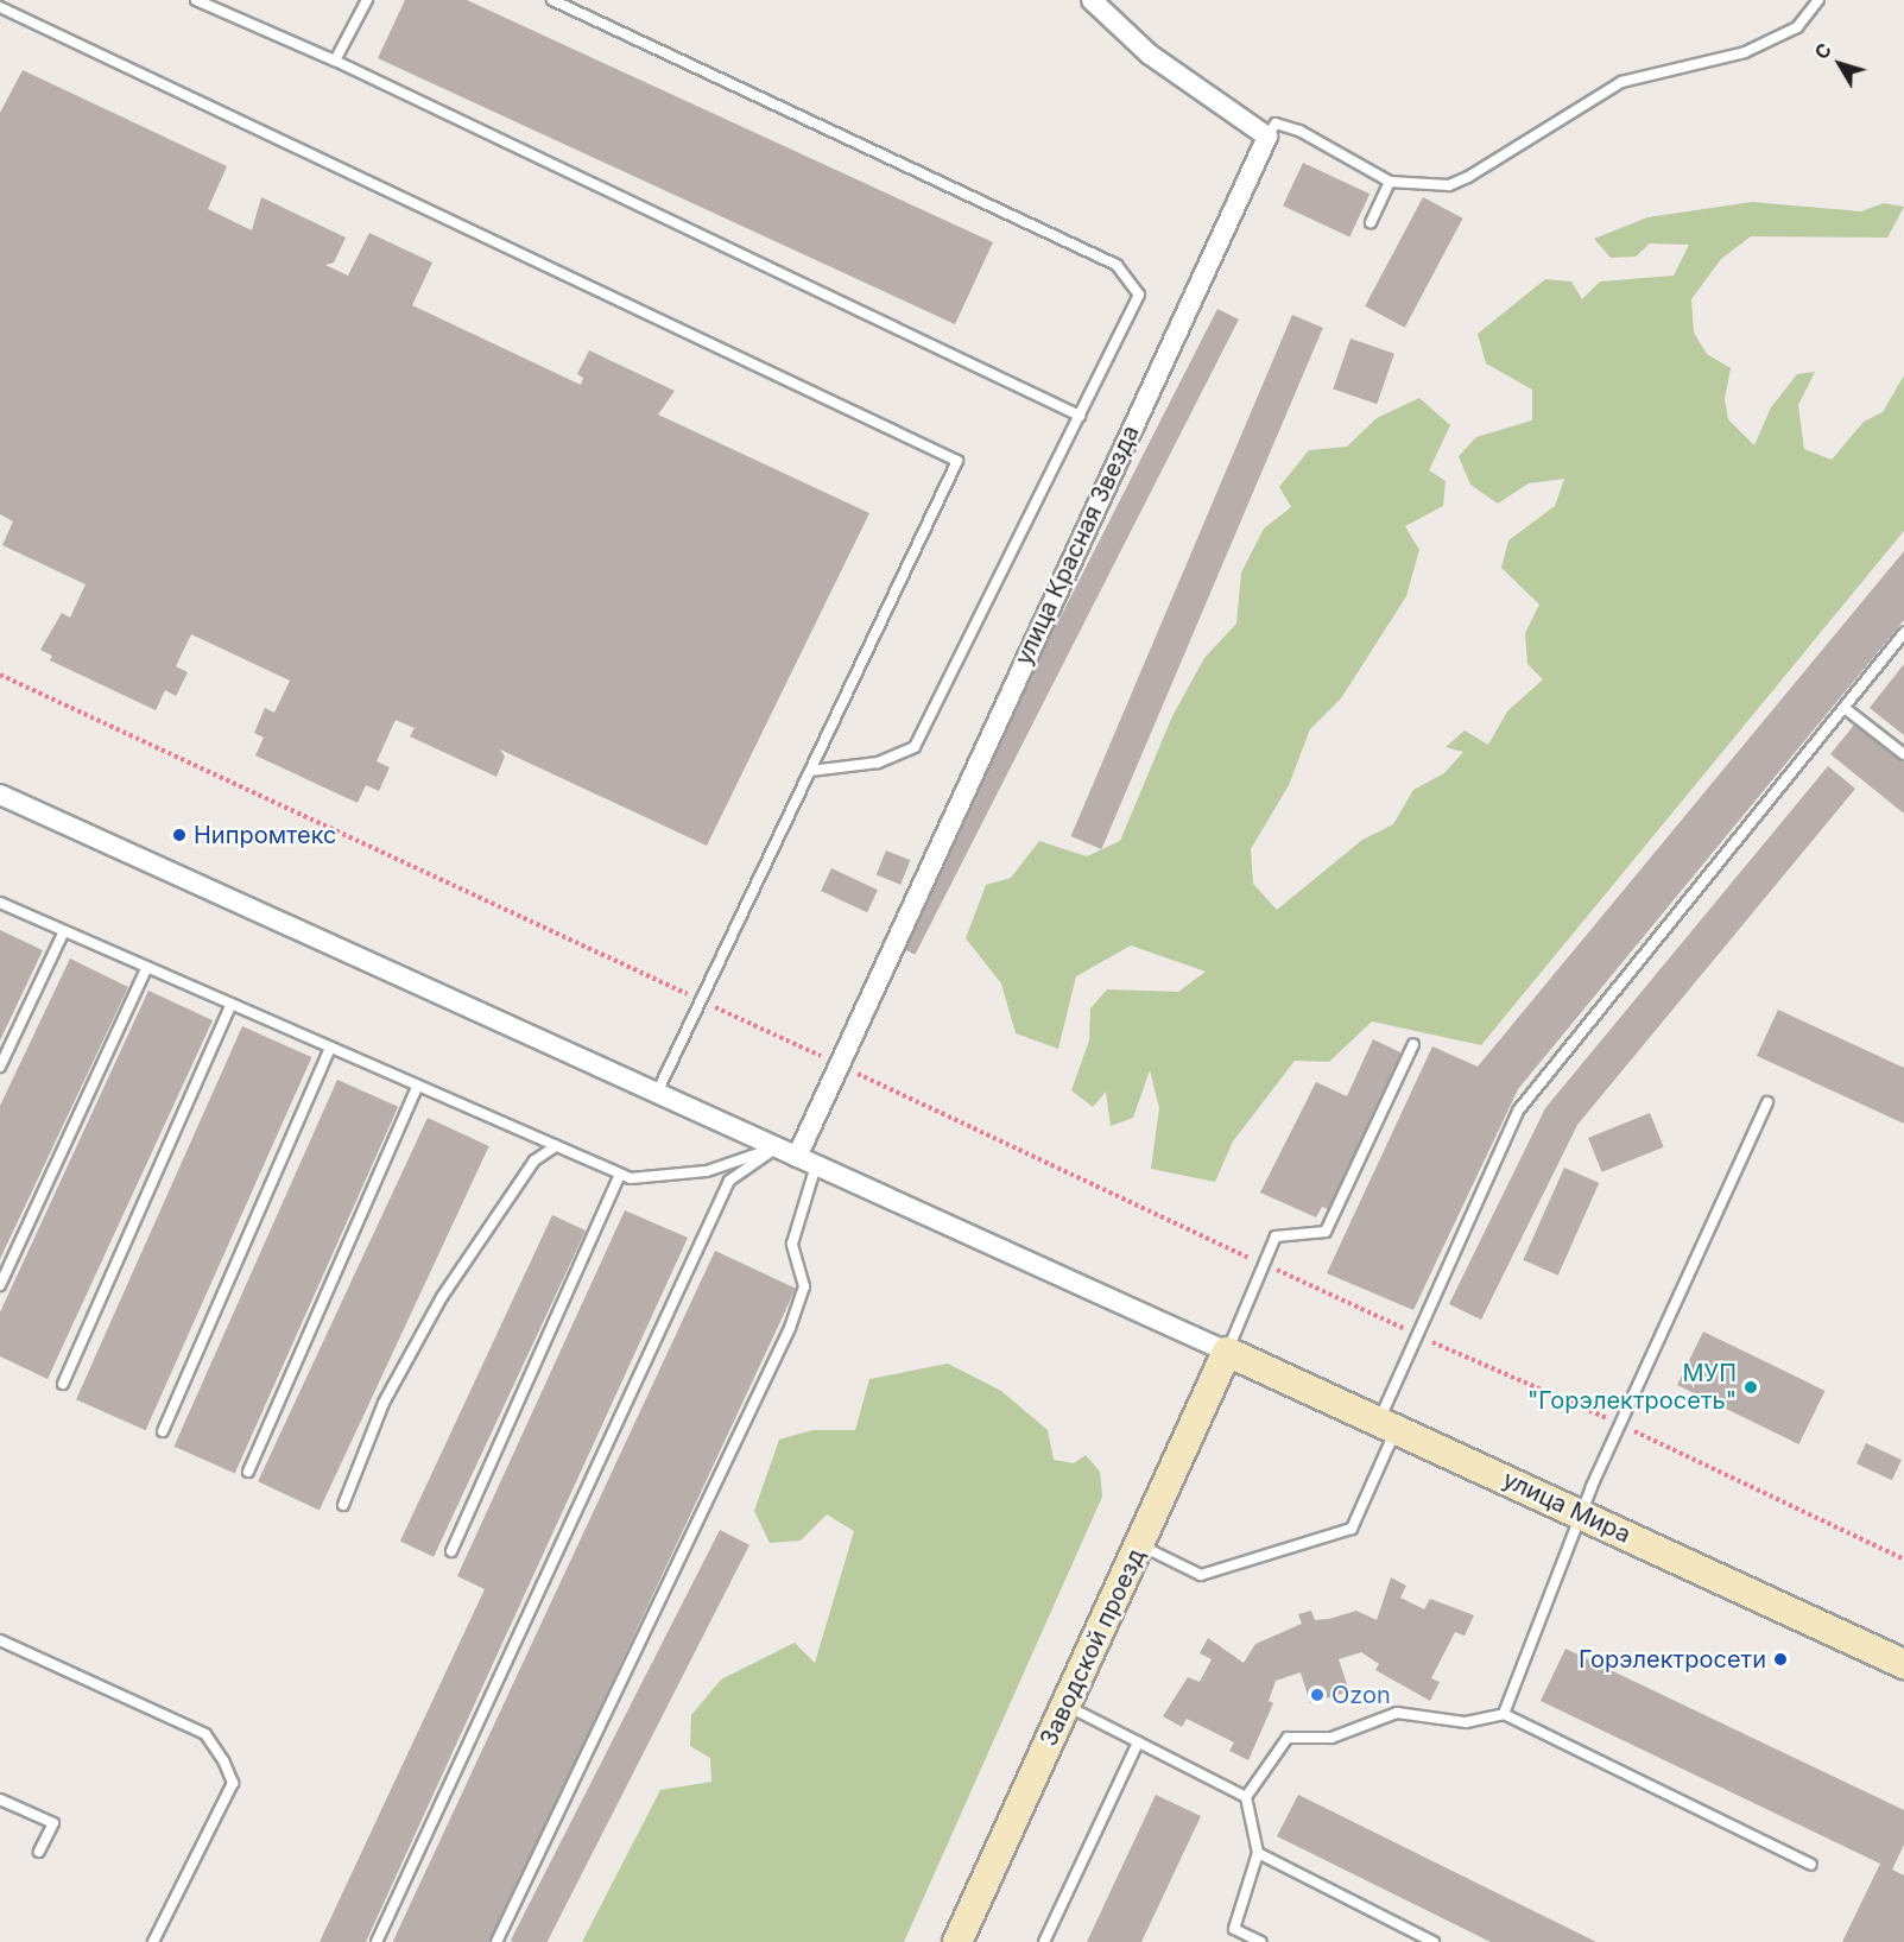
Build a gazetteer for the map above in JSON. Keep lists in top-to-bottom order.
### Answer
{
  "streets": {
    "main road": ["улица Мира", "Заводской проезд"],
    "street": ["улица Красная Звезда"]
  },
  "crossings": [
    ["улица Мира", "Заводской проезд"]
  ],
  "places": [
    "Нипромтекс",
    "МУП \"Горэлектросеть\"",
    "Горэлектросети",
    "Ozon"
  ],
  "north": "top left"
}
